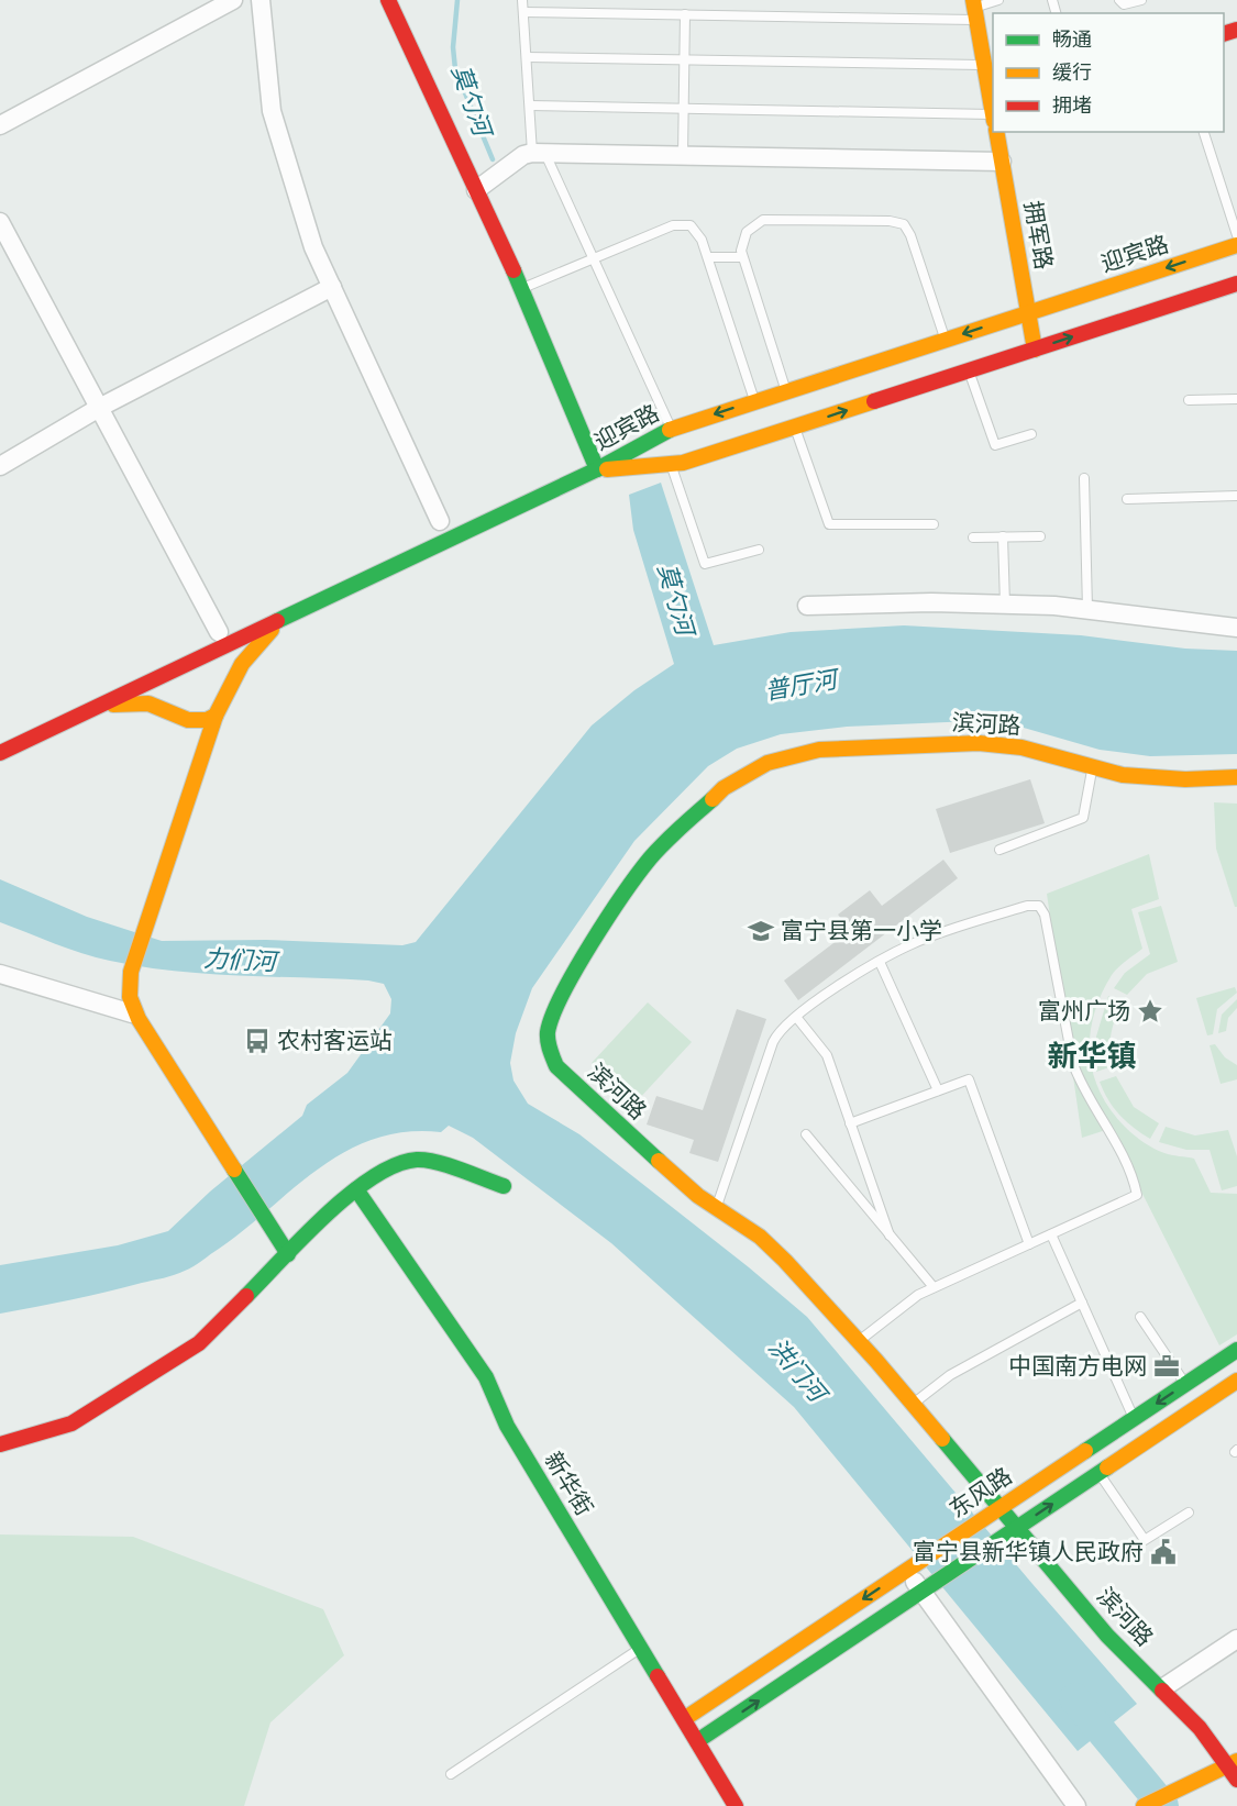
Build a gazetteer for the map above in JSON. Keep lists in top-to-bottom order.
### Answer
{
  "streets": {
    "main road": [
      "拥军路",
      "迎宾路",
      "滨河路",
      "新华街",
      "东风路"
    ]
  },
  "crossings": [
    ["拥军路", "迎宾路"],
    ["滨河路", "东风路"],
    ["新华街", "东风路"]
  ],
  "districts": ["新华镇"],
  "water": [
    "莫勺河",
    "普厅河",
    "力们河",
    "洪门河"
  ],
  "places": {
    "school or university": ["富宁县第一小学"],
    "place": ["富州广场"],
    "bus stop": ["农村客运站"],
    "office": ["中国南方电网"],
    "public building": ["富宁县新华镇人民政府"]
  },
  "legend": ["畅通", "缓行", "拥堵"]
}
